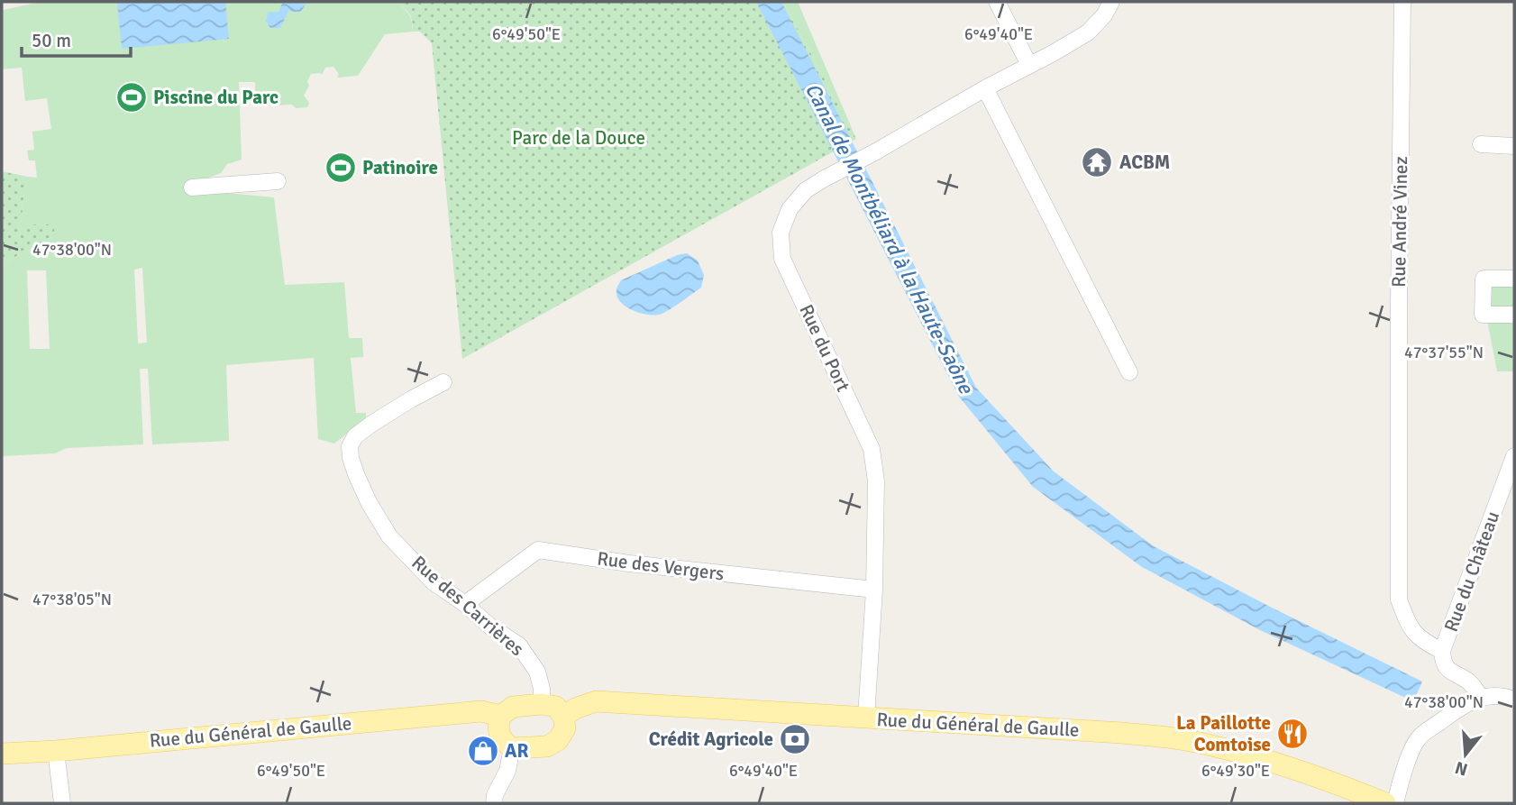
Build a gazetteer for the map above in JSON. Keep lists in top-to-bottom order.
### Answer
{
  "streets": {
    "main road": ["Rue du Général de Gaulle"],
    "street": [
      "Rue André Vinez",
      "Rue du Port",
      "Rue des Vergers",
      "Rue du Château",
      "Rue des Carrières"
    ]
  },
  "crossings": [
    ["Rue André Vinez", "Rue du Château"],
    ["Rue du Port", "Rue des Vergers"],
    ["Rue du Port", "Rue du Général de Gaulle"],
    ["Rue des Vergers", "Rue des Carrières"],
    ["Rue des Carrières", "Rue du Général de Gaulle"]
  ],
  "water": ["Canal de Montbéliard à la Haute-Saône"],
  "parks": ["Parc de la Douce"],
  "places": {
    "sports": ["Piscine du Parc", "Patinoire"],
    "temple": ["ACBM"],
    "restaurant": ["La Paillotte Comtoise"],
    "bank": ["Crédit Agricole"],
    "shop": ["AR"]
  },
  "scale_bar": "50 m",
  "north": "bottom",
  "coordinates": [
    "6°49'50\"E",
    "6°49'40\"E",
    "47°38'00\"N",
    "47°37'55\"N",
    "47°38'05\"N",
    "6°49'30\"E"
  ]
}
